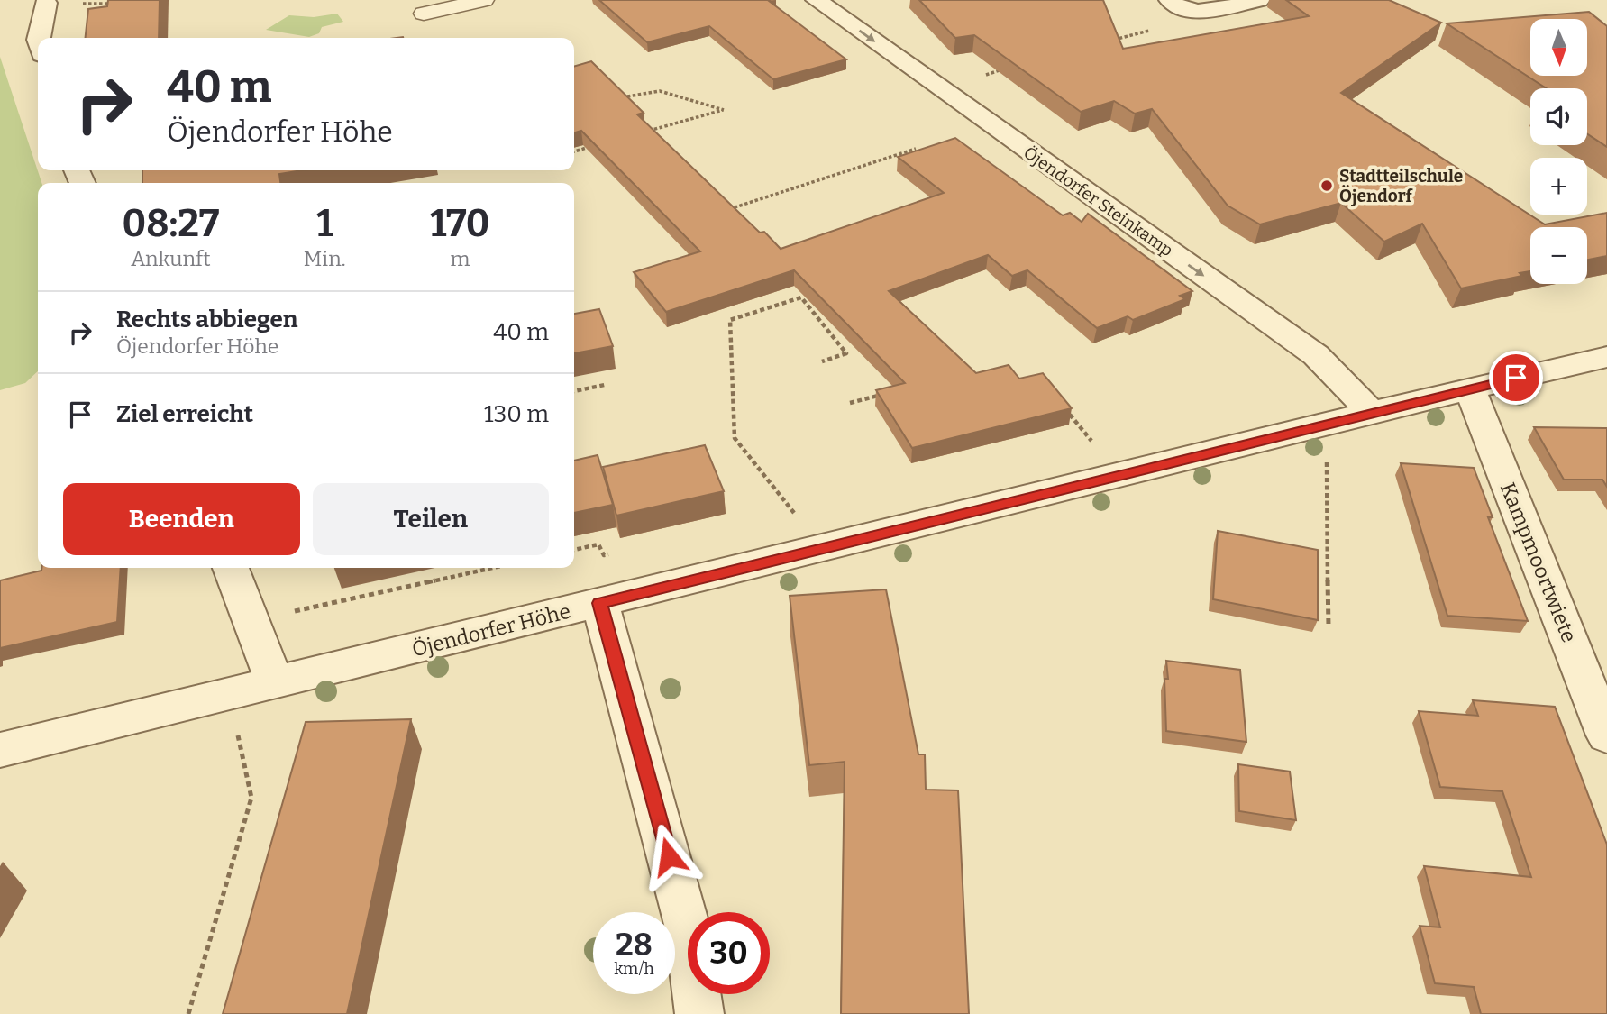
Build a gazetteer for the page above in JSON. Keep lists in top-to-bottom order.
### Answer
{
  "streets": {
    "street": ["Öjendorfer Steinkamp", "Kampmoortwiete", "Öjendorfer Höhe"]
  },
  "crossings": [
    ["Öjendorfer Steinkamp", "Öjendorfer Höhe"],
    ["Kampmoortwiete", "Öjendorfer Höhe"]
  ],
  "one_way": ["Öjendorfer Steinkamp"],
  "places": ["Stadtteilschule Öjendorf"],
  "north": "bottom",
  "page": {
    "map_buttons": ["+", "−"],
    "turn": ["40 m", "Öjendorfer Höhe"],
    "eta": [
      "08:27",
      "Ankunft",
      "1",
      "Min.",
      "170",
      "m"
    ],
    "list": [
      {
        "name": "Rechts abbiegen",
        "note": "Öjendorfer Höhe",
        "value": "40 m"
      },
      {
        "name": "Ziel erreicht",
        "value": "130 m"
      }
    ],
    "buttons": ["Beenden", "Teilen"],
    "speed": "28 km/h",
    "limit": "30"
  }
}
